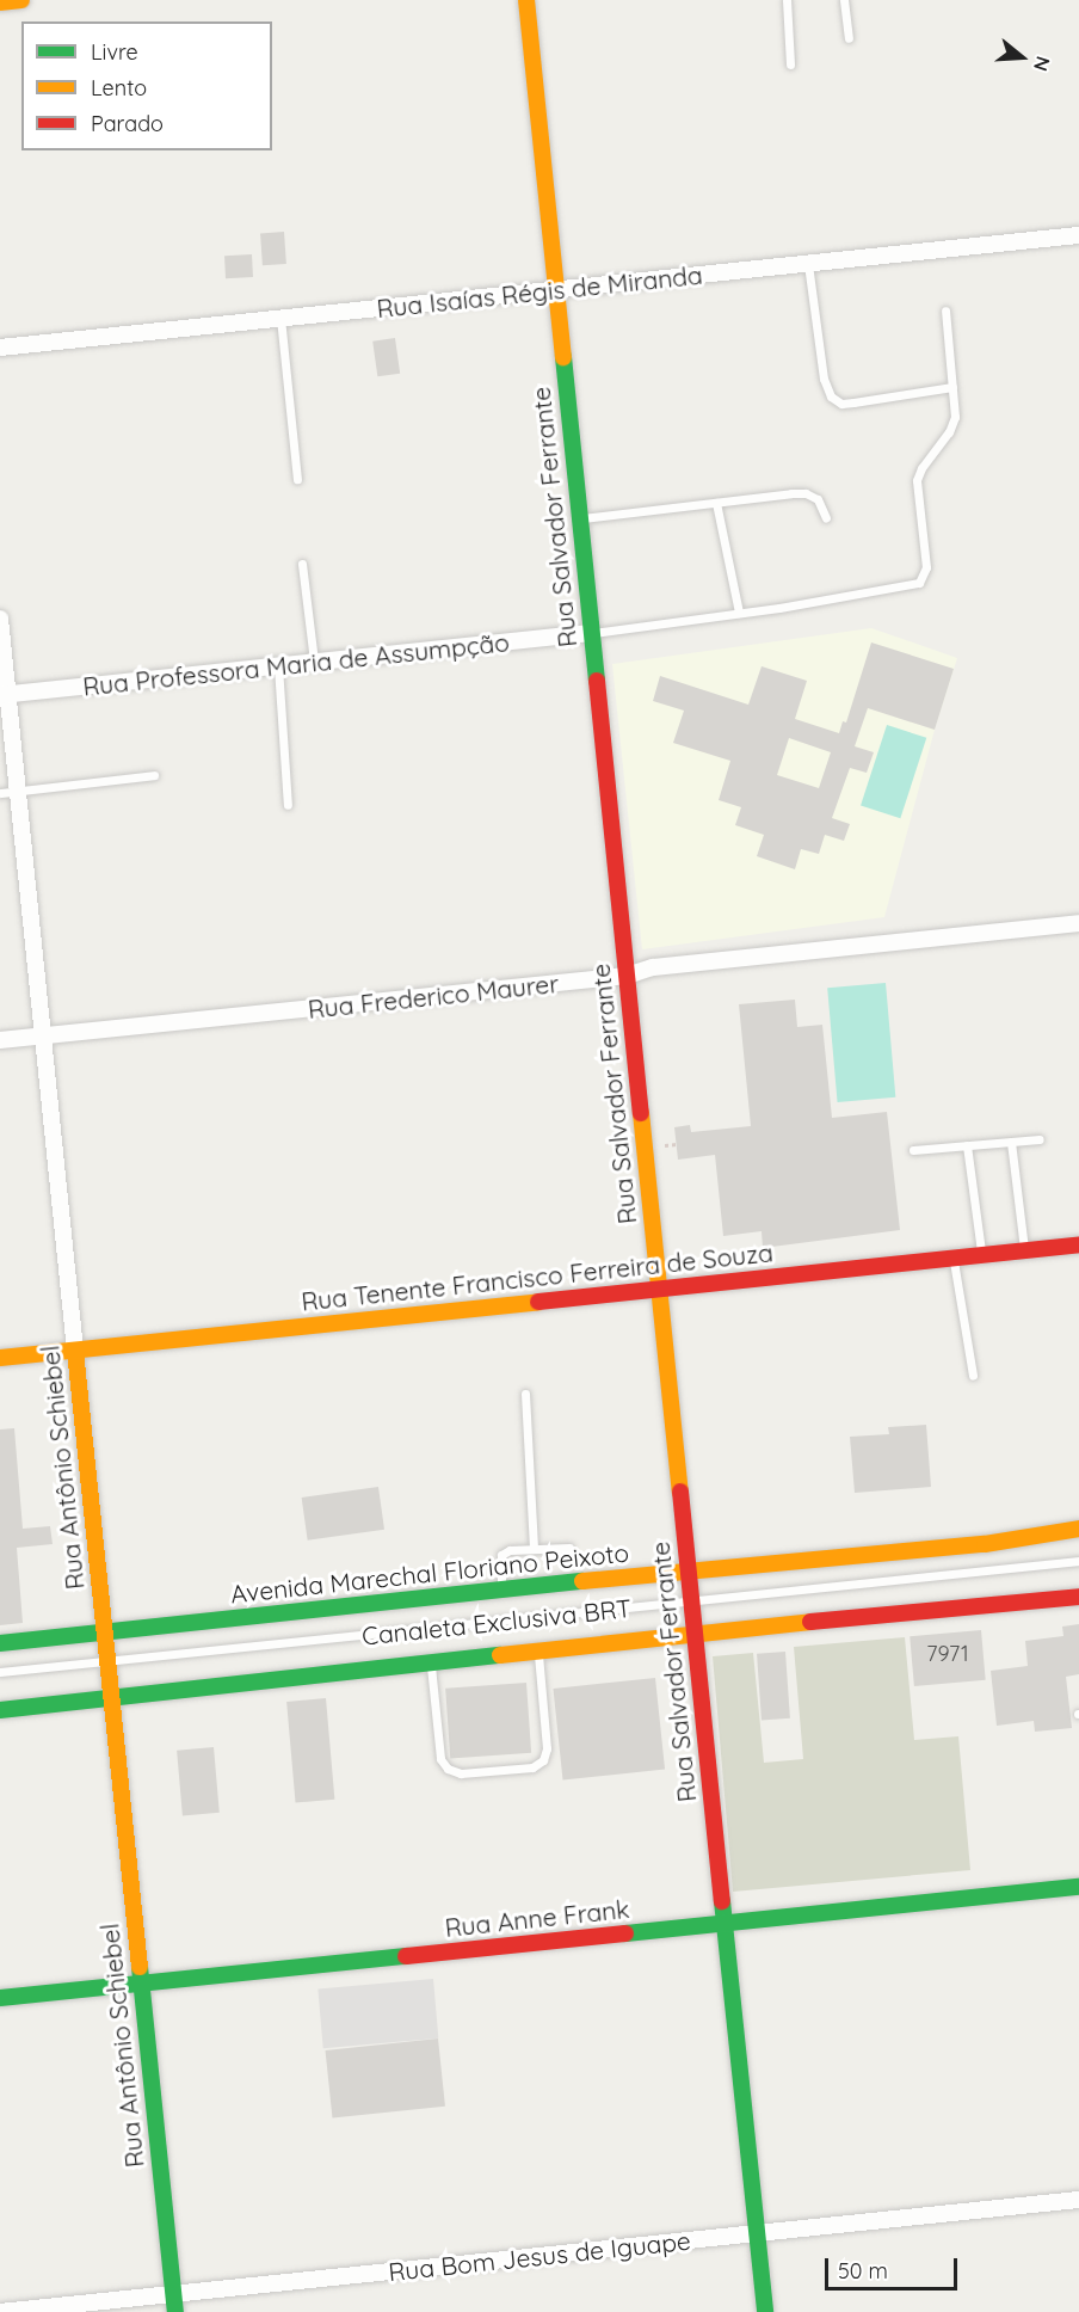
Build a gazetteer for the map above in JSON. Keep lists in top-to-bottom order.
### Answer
{
  "streets": {
    "main road": [
      "Rua Salvador Ferrante",
      "Rua Tenente Francisco Ferreira de Souza",
      "Rua Antônio Schiebel",
      "Avenida Marechal Floriano Peixoto",
      "Rua Anne Frank"
    ],
    "street": [
      "Rua Isaías Régis de Miranda",
      "Rua Professora Maria de Assumpção",
      "Rua Frederico Maurer",
      "Rua Bom Jesus de Iguape"
    ],
    "lane": ["Canaleta Exclusiva BRT"]
  },
  "crossings": [
    ["Rua Isaías Régis de Miranda", "Rua Salvador Ferrante"],
    ["Rua Salvador Ferrante", "Rua Professora Maria de Assumpção"],
    ["Rua Salvador Ferrante", "Rua Frederico Maurer"],
    ["Rua Salvador Ferrante", "Rua Tenente Francisco Ferreira de Souza"],
    ["Rua Salvador Ferrante", "Avenida Marechal Floriano Peixoto"],
    ["Rua Salvador Ferrante", "Canaleta Exclusiva BRT"],
    ["Rua Salvador Ferrante", "Rua Anne Frank"],
    ["Rua Salvador Ferrante", "Rua Bom Jesus de Iguape"],
    ["Rua Professora Maria de Assumpção", "Rua Antônio Schiebel"],
    ["Rua Frederico Maurer", "Rua Antônio Schiebel"],
    ["Rua Tenente Francisco Ferreira de Souza", "Rua Antônio Schiebel"],
    ["Rua Antônio Schiebel", "Avenida Marechal Floriano Peixoto"],
    ["Rua Antônio Schiebel", "Canaleta Exclusiva BRT"],
    ["Rua Antônio Schiebel", "Rua Anne Frank"],
    ["Rua Antônio Schiebel", "Rua Bom Jesus de Iguape"]
  ],
  "house_numbers": ["7971"],
  "legend": ["Livre", "Lento", "Parado"],
  "scale_bar": "50 m",
  "north": "right"
}
